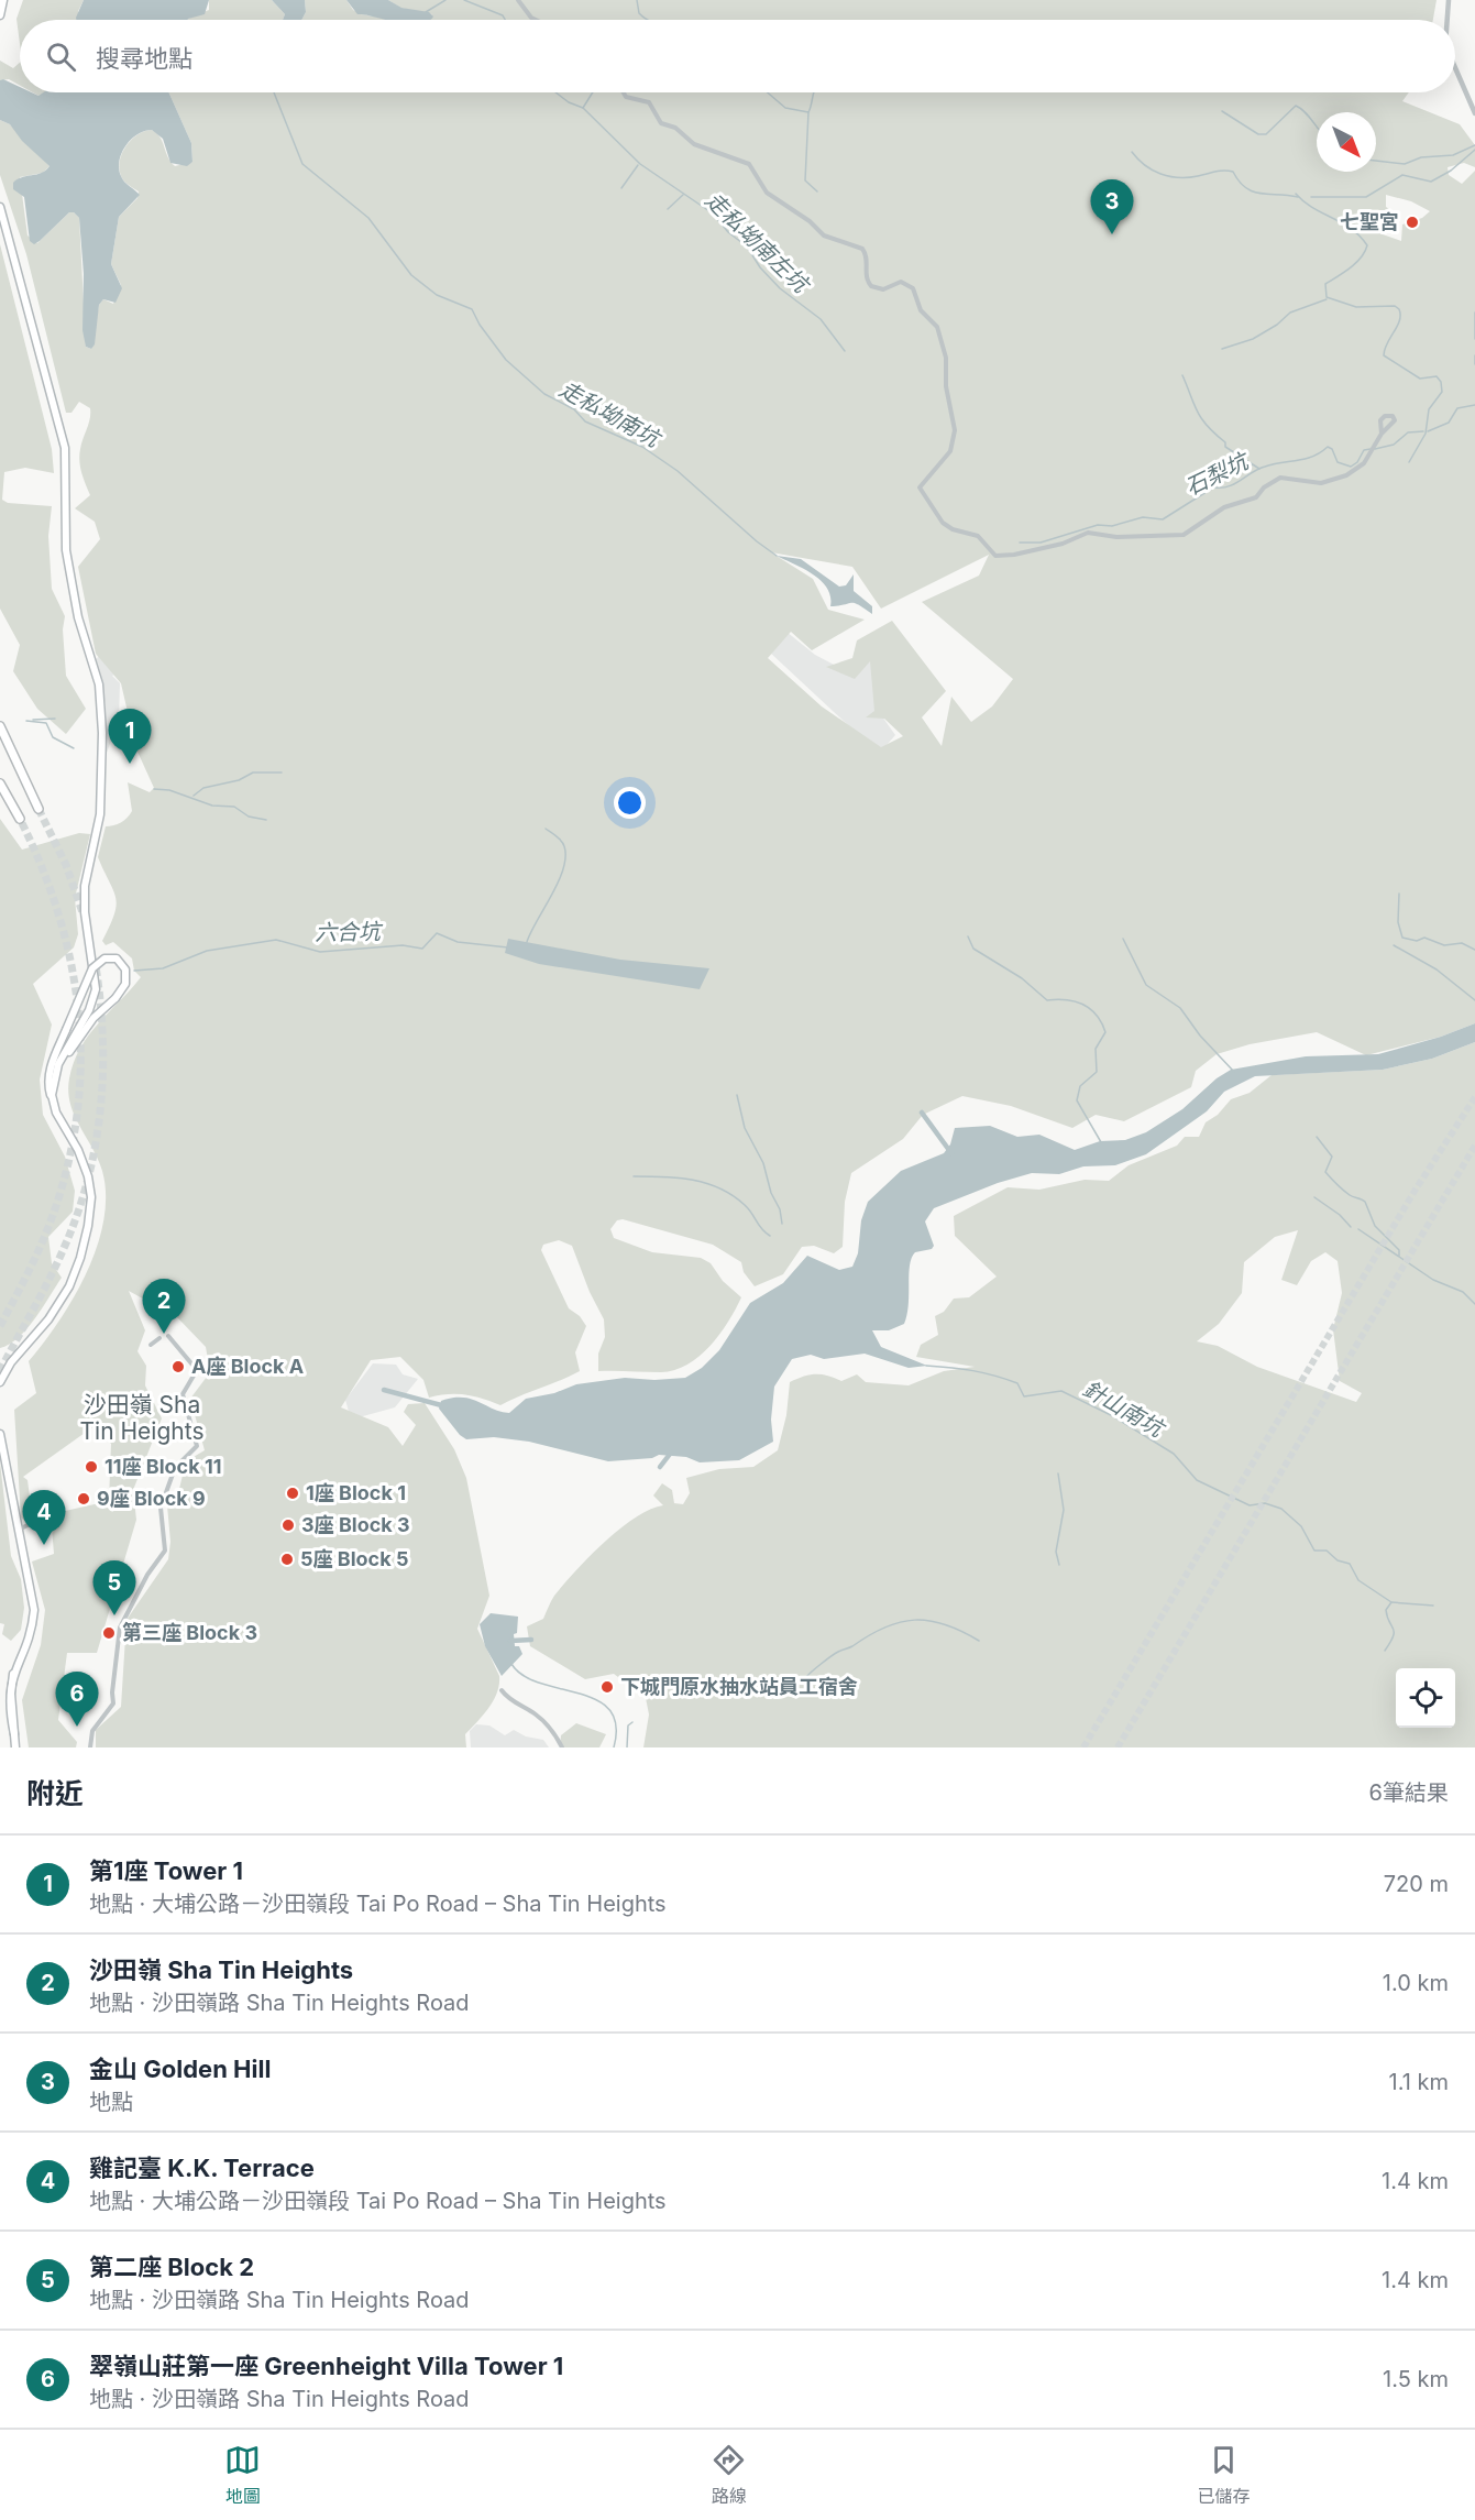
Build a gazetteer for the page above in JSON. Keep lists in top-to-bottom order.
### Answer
{
  "districts": ["沙田嶺 Sha Tin Heights"],
  "water": [
    "走私坳南左坑",
    "走私坳南坑",
    "石梨坑",
    "六合坑",
    "針山南坑"
  ],
  "places": [
    "七聖宮",
    "A座 Block A",
    "11座 Block 11",
    "1座 Block 1",
    "9座 Block 9",
    "3座 Block 3",
    "5座 Block 5",
    "第三座 Block 3",
    "下城門原水抽水站員工宿舍"
  ],
  "north": "bottom right",
  "page": {
    "search": "搜尋地點",
    "pins": [
      "3",
      "1",
      "2",
      "4",
      "5",
      "6"
    ],
    "heading": ["附近", "6筆結果"],
    "list": [
      {
        "mark": "1",
        "name": "第1座 Tower 1",
        "note": "地點 · 大埔公路－沙田嶺段 Tai Po Road – Sha Tin Heights",
        "value": "720 m"
      },
      {
        "mark": "2",
        "name": "沙田嶺 Sha Tin Heights",
        "note": "地點 · 沙田嶺路 Sha Tin Heights Road",
        "value": "1.0 km"
      },
      {
        "mark": "3",
        "name": "金山 Golden Hill",
        "note": "地點",
        "value": "1.1 km"
      },
      {
        "mark": "4",
        "name": "雞記臺 K.K. Terrace",
        "note": "地點 · 大埔公路－沙田嶺段 Tai Po Road – Sha Tin Heights",
        "value": "1.4 km"
      },
      {
        "mark": "5",
        "name": "第二座 Block 2",
        "note": "地點 · 沙田嶺路 Sha Tin Heights Road",
        "value": "1.4 km"
      },
      {
        "mark": "6",
        "name": "翠嶺山莊第一座 Greenheight Villa Tower 1",
        "note": "地點 · 沙田嶺路 Sha Tin Heights Road",
        "value": "1.5 km"
      }
    ],
    "nav": ["地圖", "路線", "已儲存"]
  }
}
